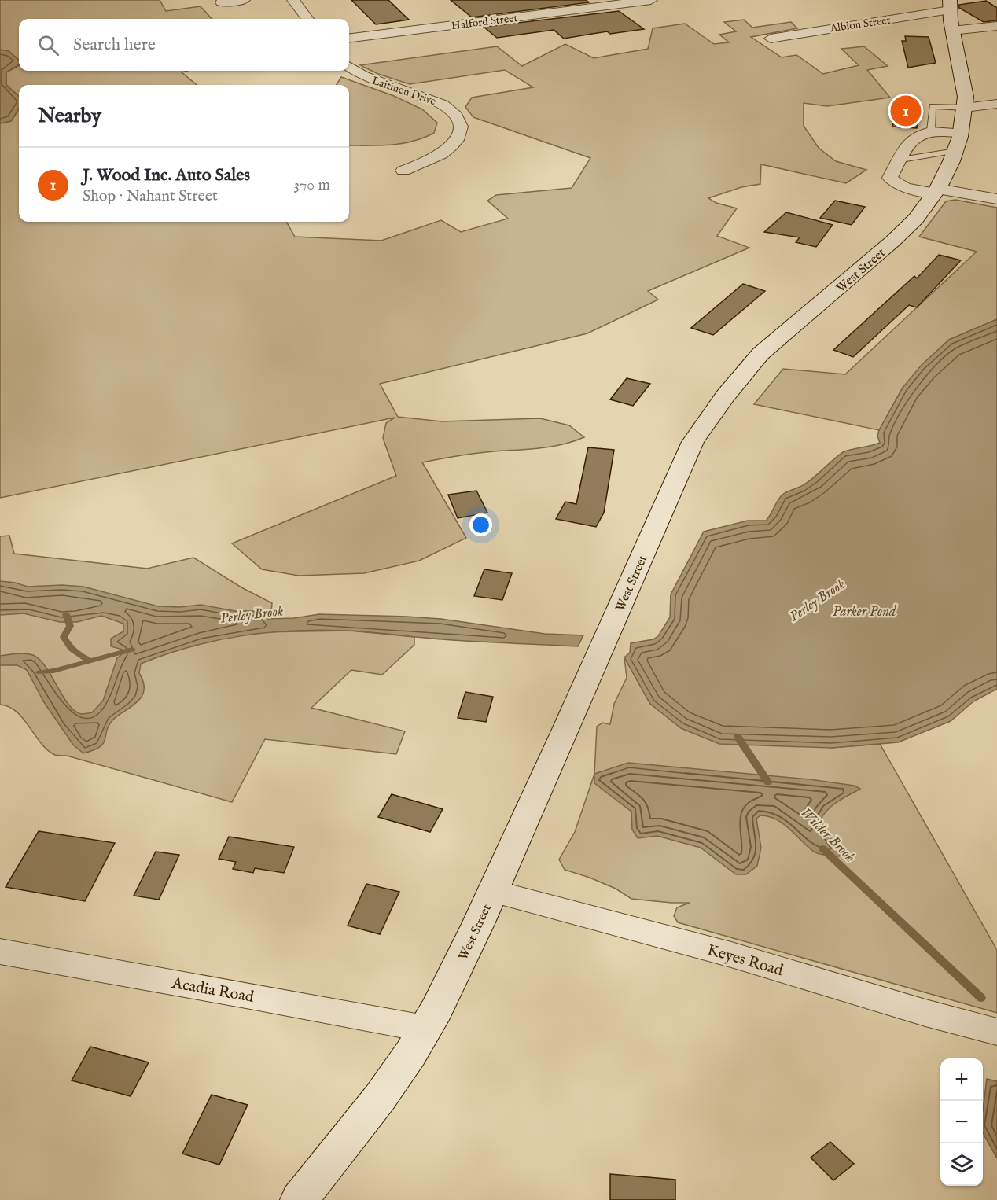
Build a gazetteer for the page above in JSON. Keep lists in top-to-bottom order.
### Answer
{
  "streets": {
    "main road": ["West Street"],
    "street": [
      "Halford Street",
      "Albion Street",
      "Laitinen Drive",
      "Keyes Road",
      "Acadia Road"
    ]
  },
  "crossings": [
    ["Albion Street", "West Street"],
    ["West Street", "Keyes Road"],
    ["West Street", "Acadia Road"]
  ],
  "water": ["Perley Brook", "Parker Pond", "Wilder Brook"],
  "page": {
    "search": "Search here",
    "heading": "Nearby",
    "pins": "1",
    "list": [
      {
        "mark": "1",
        "name": "J. Wood Inc. Auto Sales",
        "note": "Shop · Nahant Street",
        "value": "370 m"
      }
    ],
    "map_buttons": ["+", "−"]
  }
}
